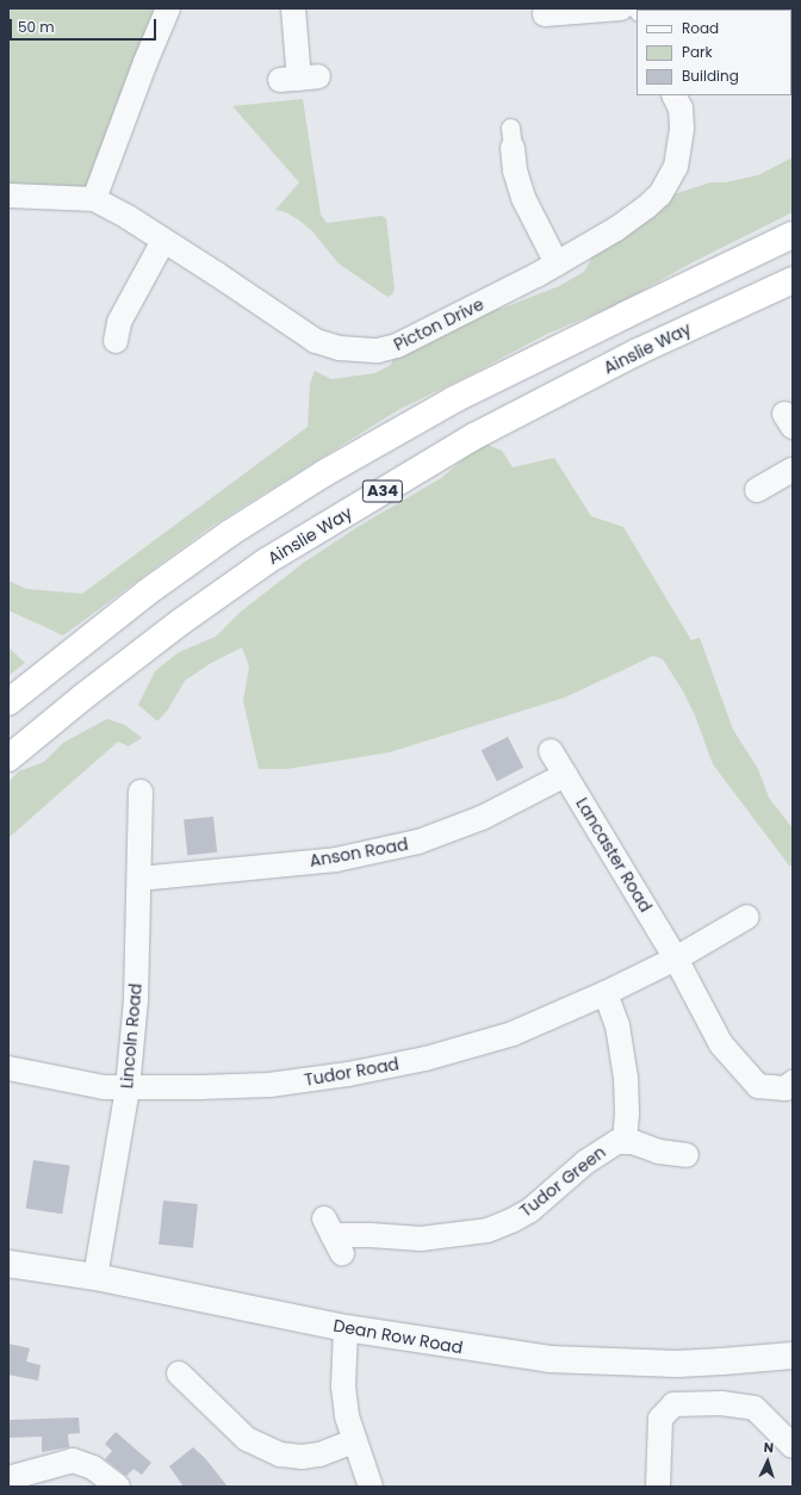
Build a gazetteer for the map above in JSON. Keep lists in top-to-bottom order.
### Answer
{
  "streets": {
    "highway": ["Ainslie Way", "A34"],
    "street": [
      "Picton Drive",
      "Anson Road",
      "Lancaster Road",
      "Lincoln Road",
      "Tudor Road",
      "Tudor Green",
      "Dean Row Road"
    ]
  },
  "crossings": [
    ["Anson Road", "Lancaster Road"],
    ["Anson Road", "Lincoln Road"],
    ["Lancaster Road", "Tudor Road"],
    ["Lincoln Road", "Tudor Road"],
    ["Lincoln Road", "Dean Row Road"],
    ["Tudor Road", "Tudor Green"]
  ],
  "legend": ["Road", "Park", "Building"],
  "scale_bar": "50 m",
  "north": "top"
}
